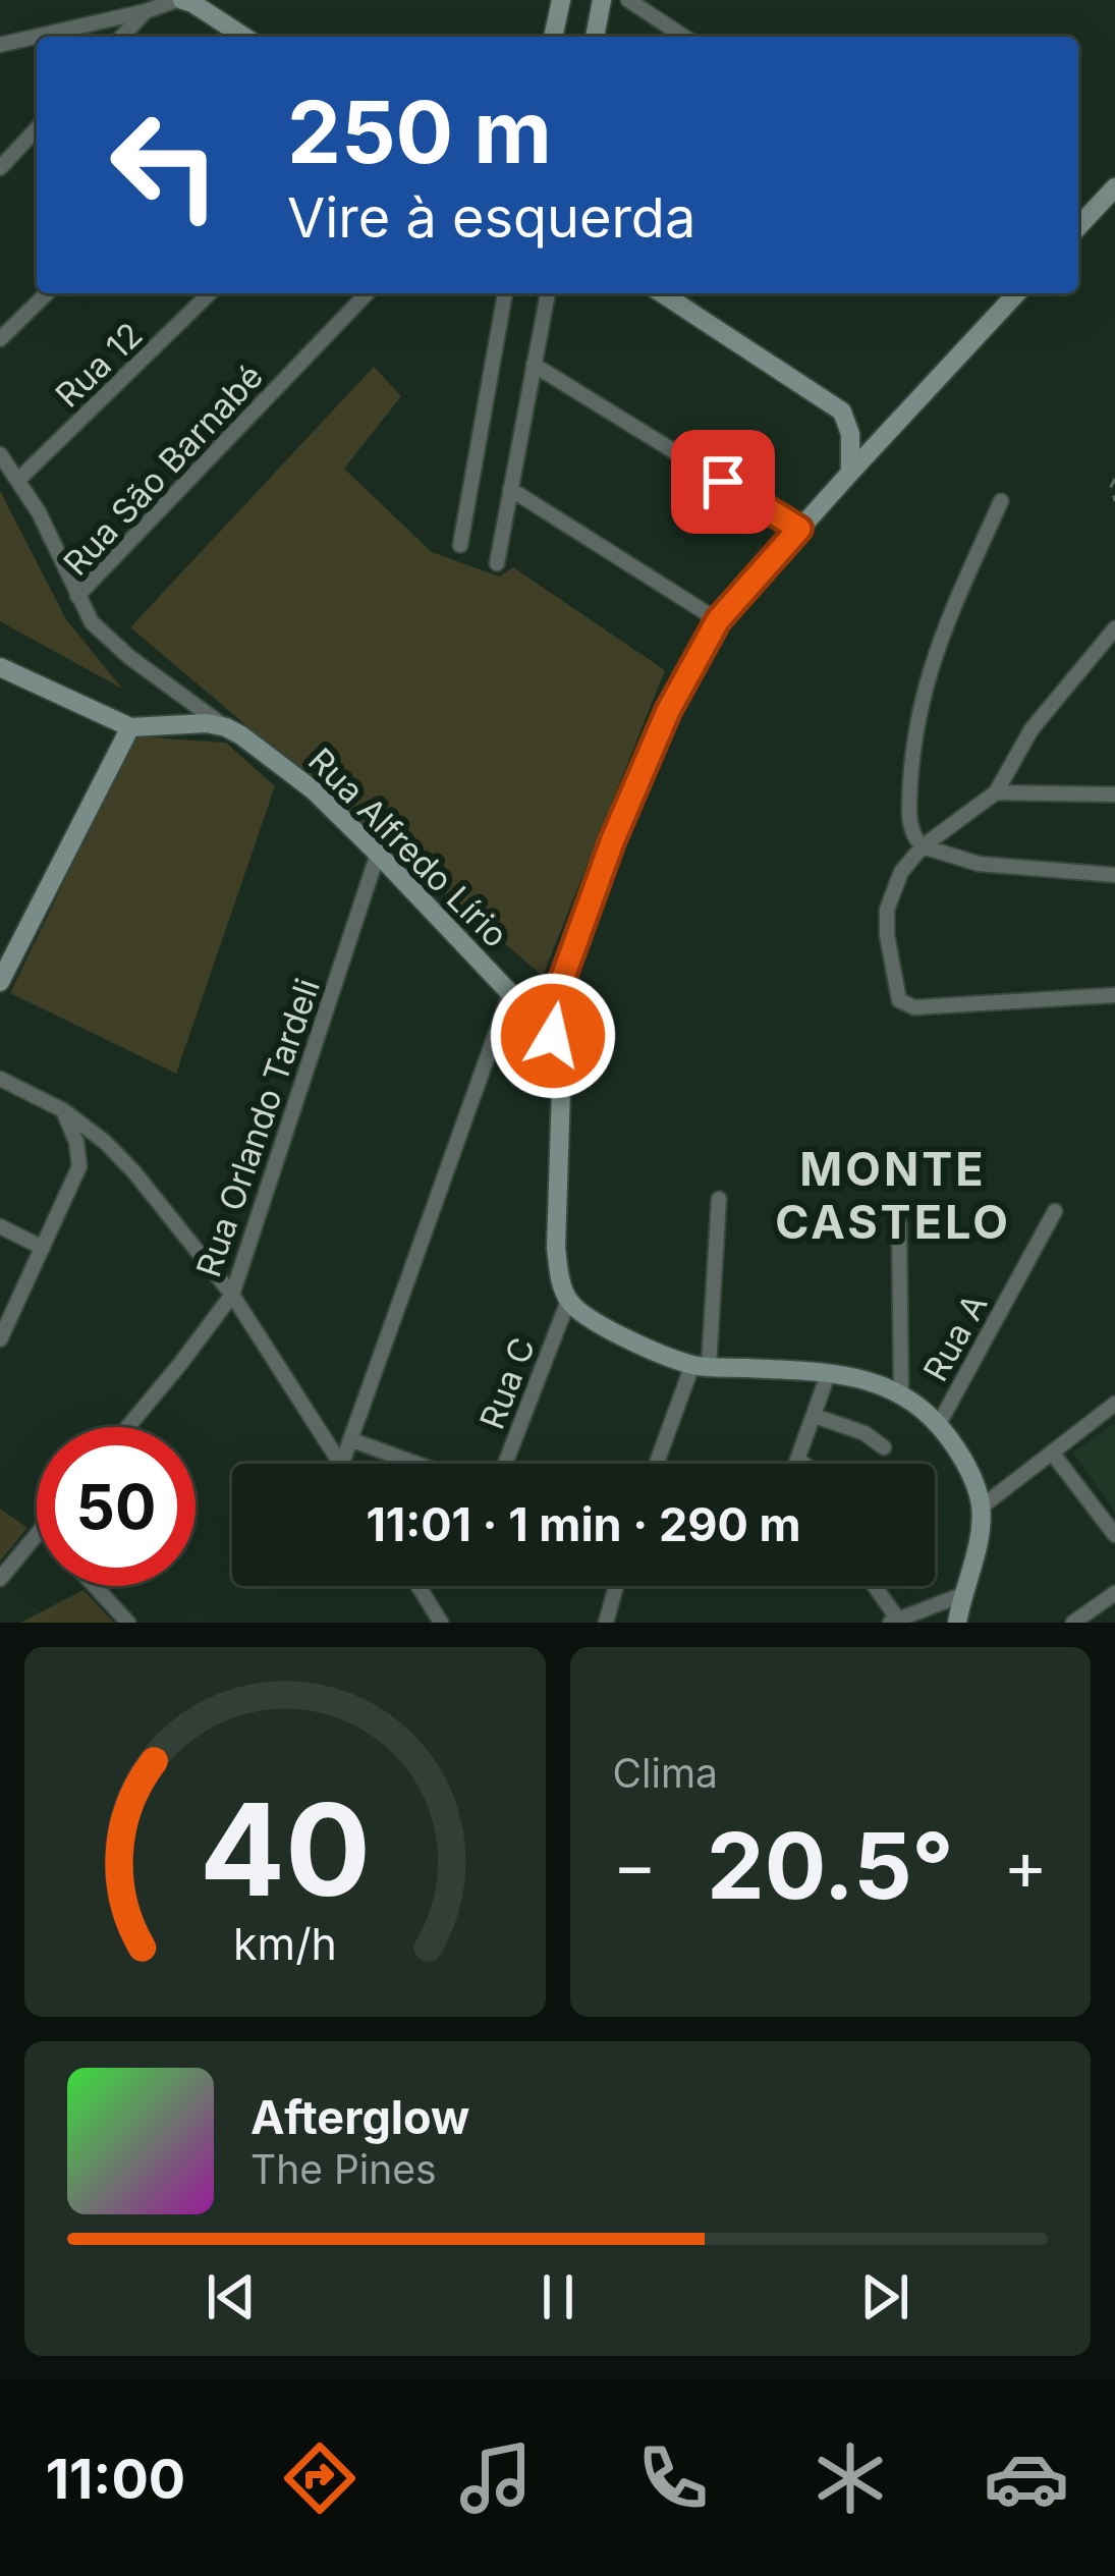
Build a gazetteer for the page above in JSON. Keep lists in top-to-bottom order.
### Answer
{
  "streets": {
    "main road": ["Rua Alfredo Lírio"],
    "street": [
      "Rua 12",
      "Rua São Barnabé",
      "Rua Orlando Tardeli",
      "Rua A",
      "Rua C"
    ]
  },
  "crossings": [
    ["Rua São Barnabé", "Rua Alfredo Lírio"],
    ["Rua Alfredo Lírio", "Rua Orlando Tardeli"]
  ],
  "districts": ["MONTE CASTELO"],
  "page": {
    "turn": ["250 m", "Vire à esquerda"],
    "limit": "50",
    "trip": "11:01 · 1 min · 290 m",
    "tile": "Clima",
    "heat": ["−", "20.5°", "+"],
    "song": ["Afterglow", "The Pines"],
    "tabs": "11:00",
    "gauge": ["40", "km/h"]
  }
}
